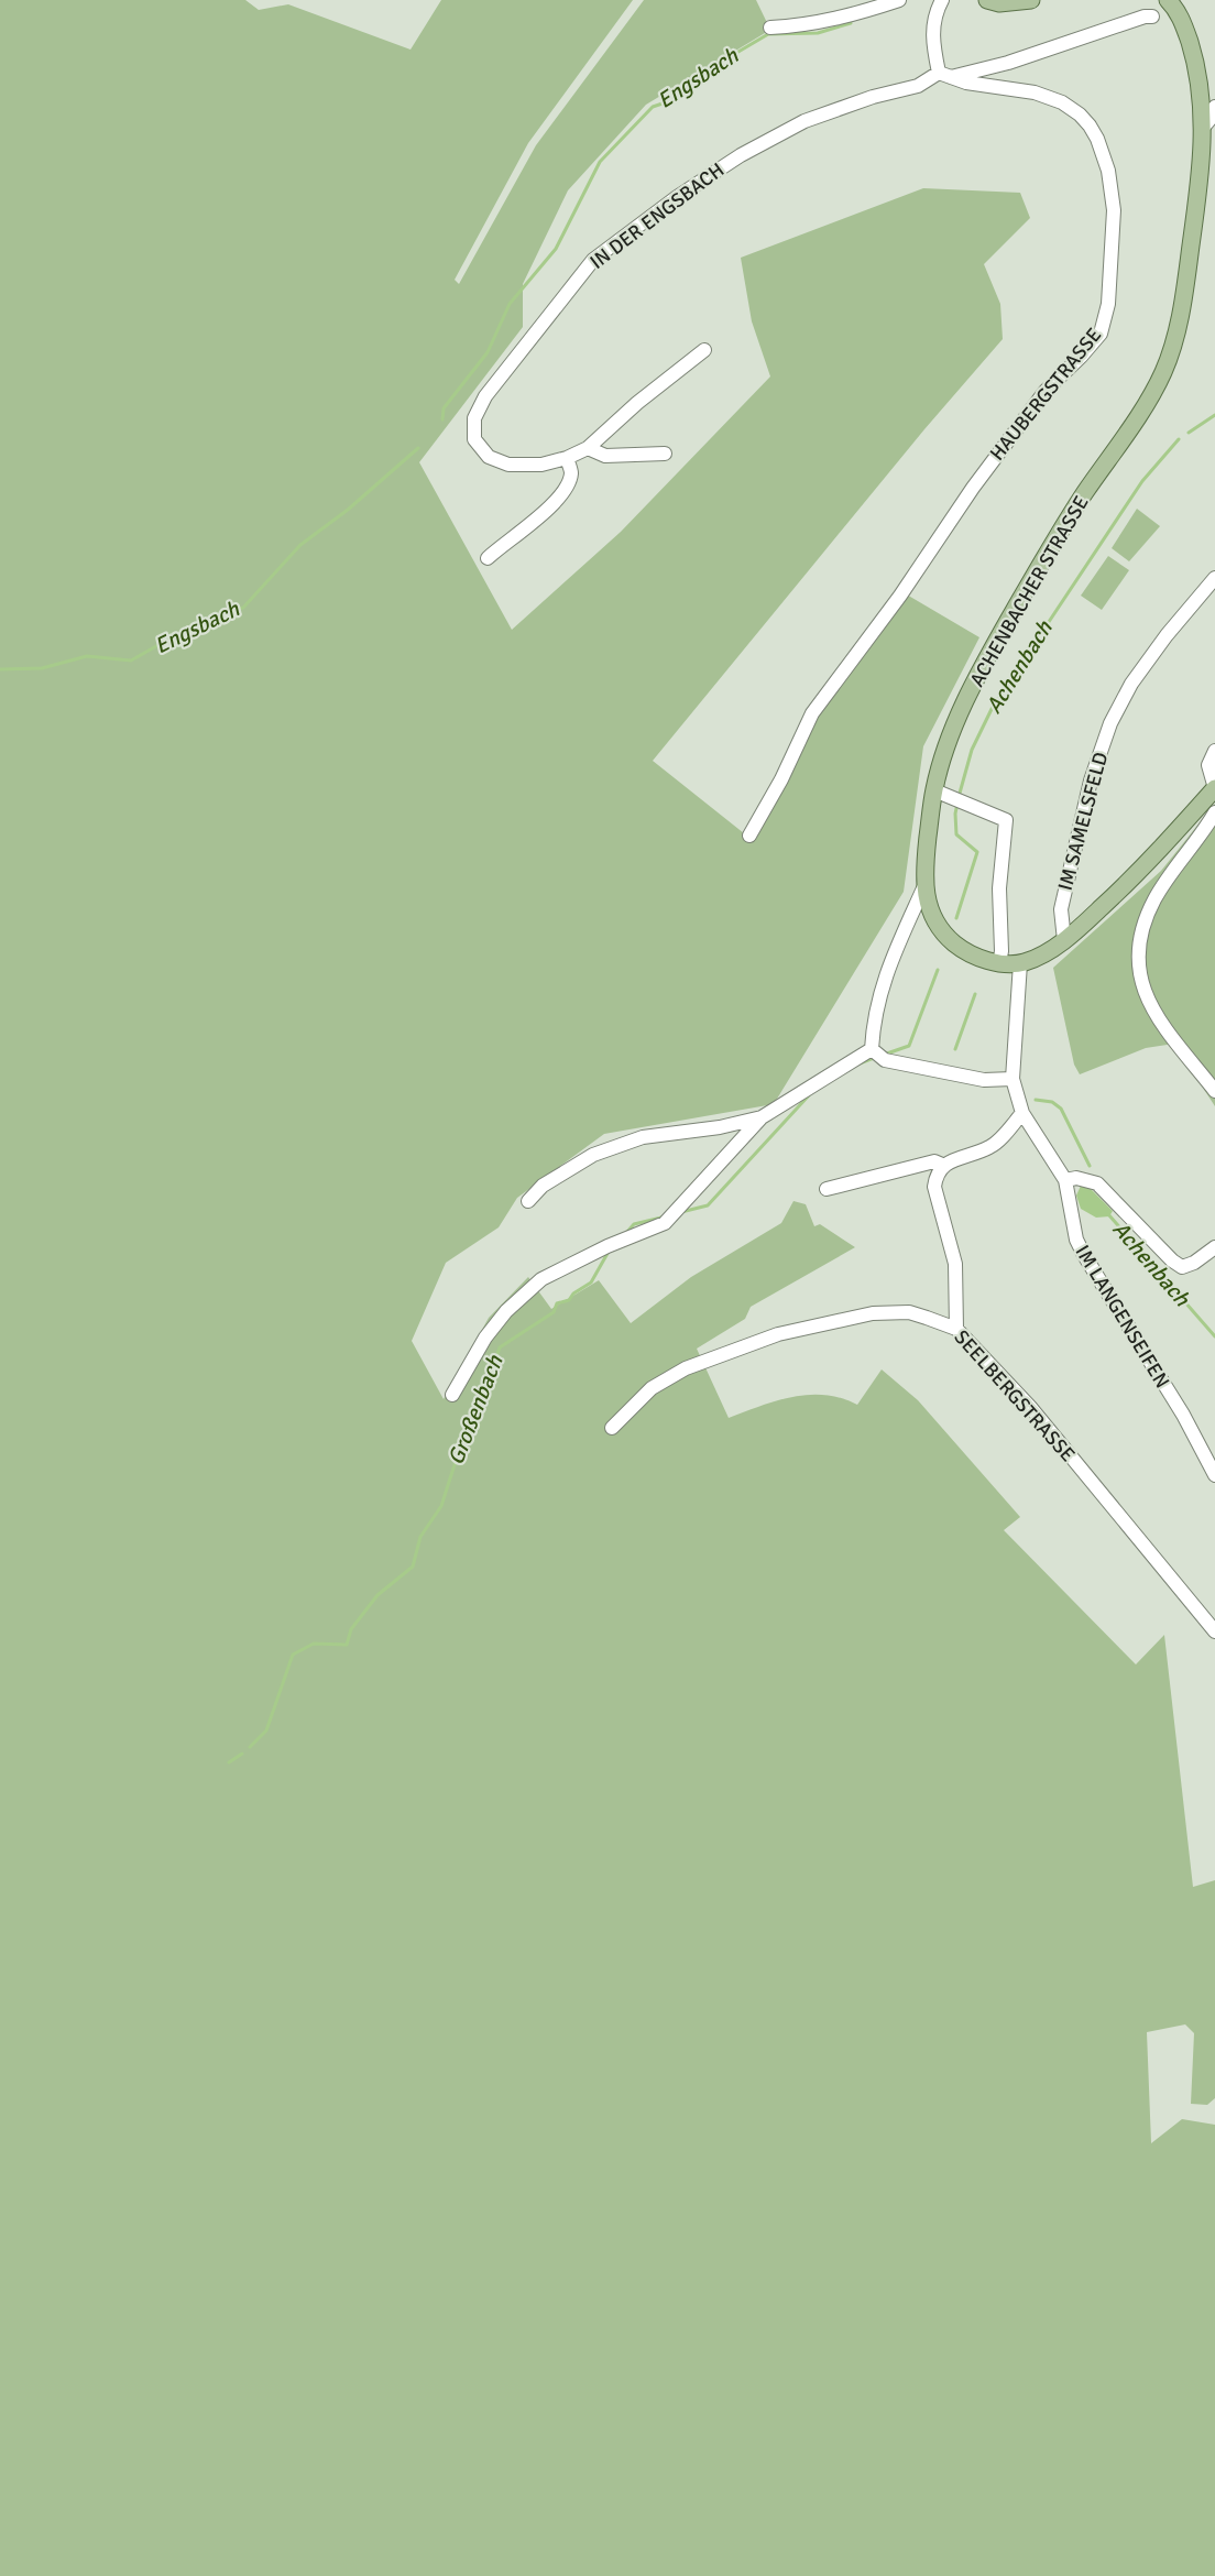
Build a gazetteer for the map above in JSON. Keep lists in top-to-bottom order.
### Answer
{
  "streets": {
    "main road": ["ACHENBACHER STRASSE"],
    "street": [
      "IN DER ENGSBACH",
      "HAUBERGSTRASSE",
      "IM SAMELSFELD",
      "IM LANGENSEIFEN",
      "SEELBERGSTRASSE"
    ]
  },
  "crossings": [
    ["IN DER ENGSBACH", "HAUBERGSTRASSE"],
    ["ACHENBACHER STRASSE", "IM SAMELSFELD"],
    ["ACHENBACHER STRASSE", "IM LANGENSEIFEN"]
  ],
  "water": ["Engsbach", "Achenbach", "Großenbach"]
}
